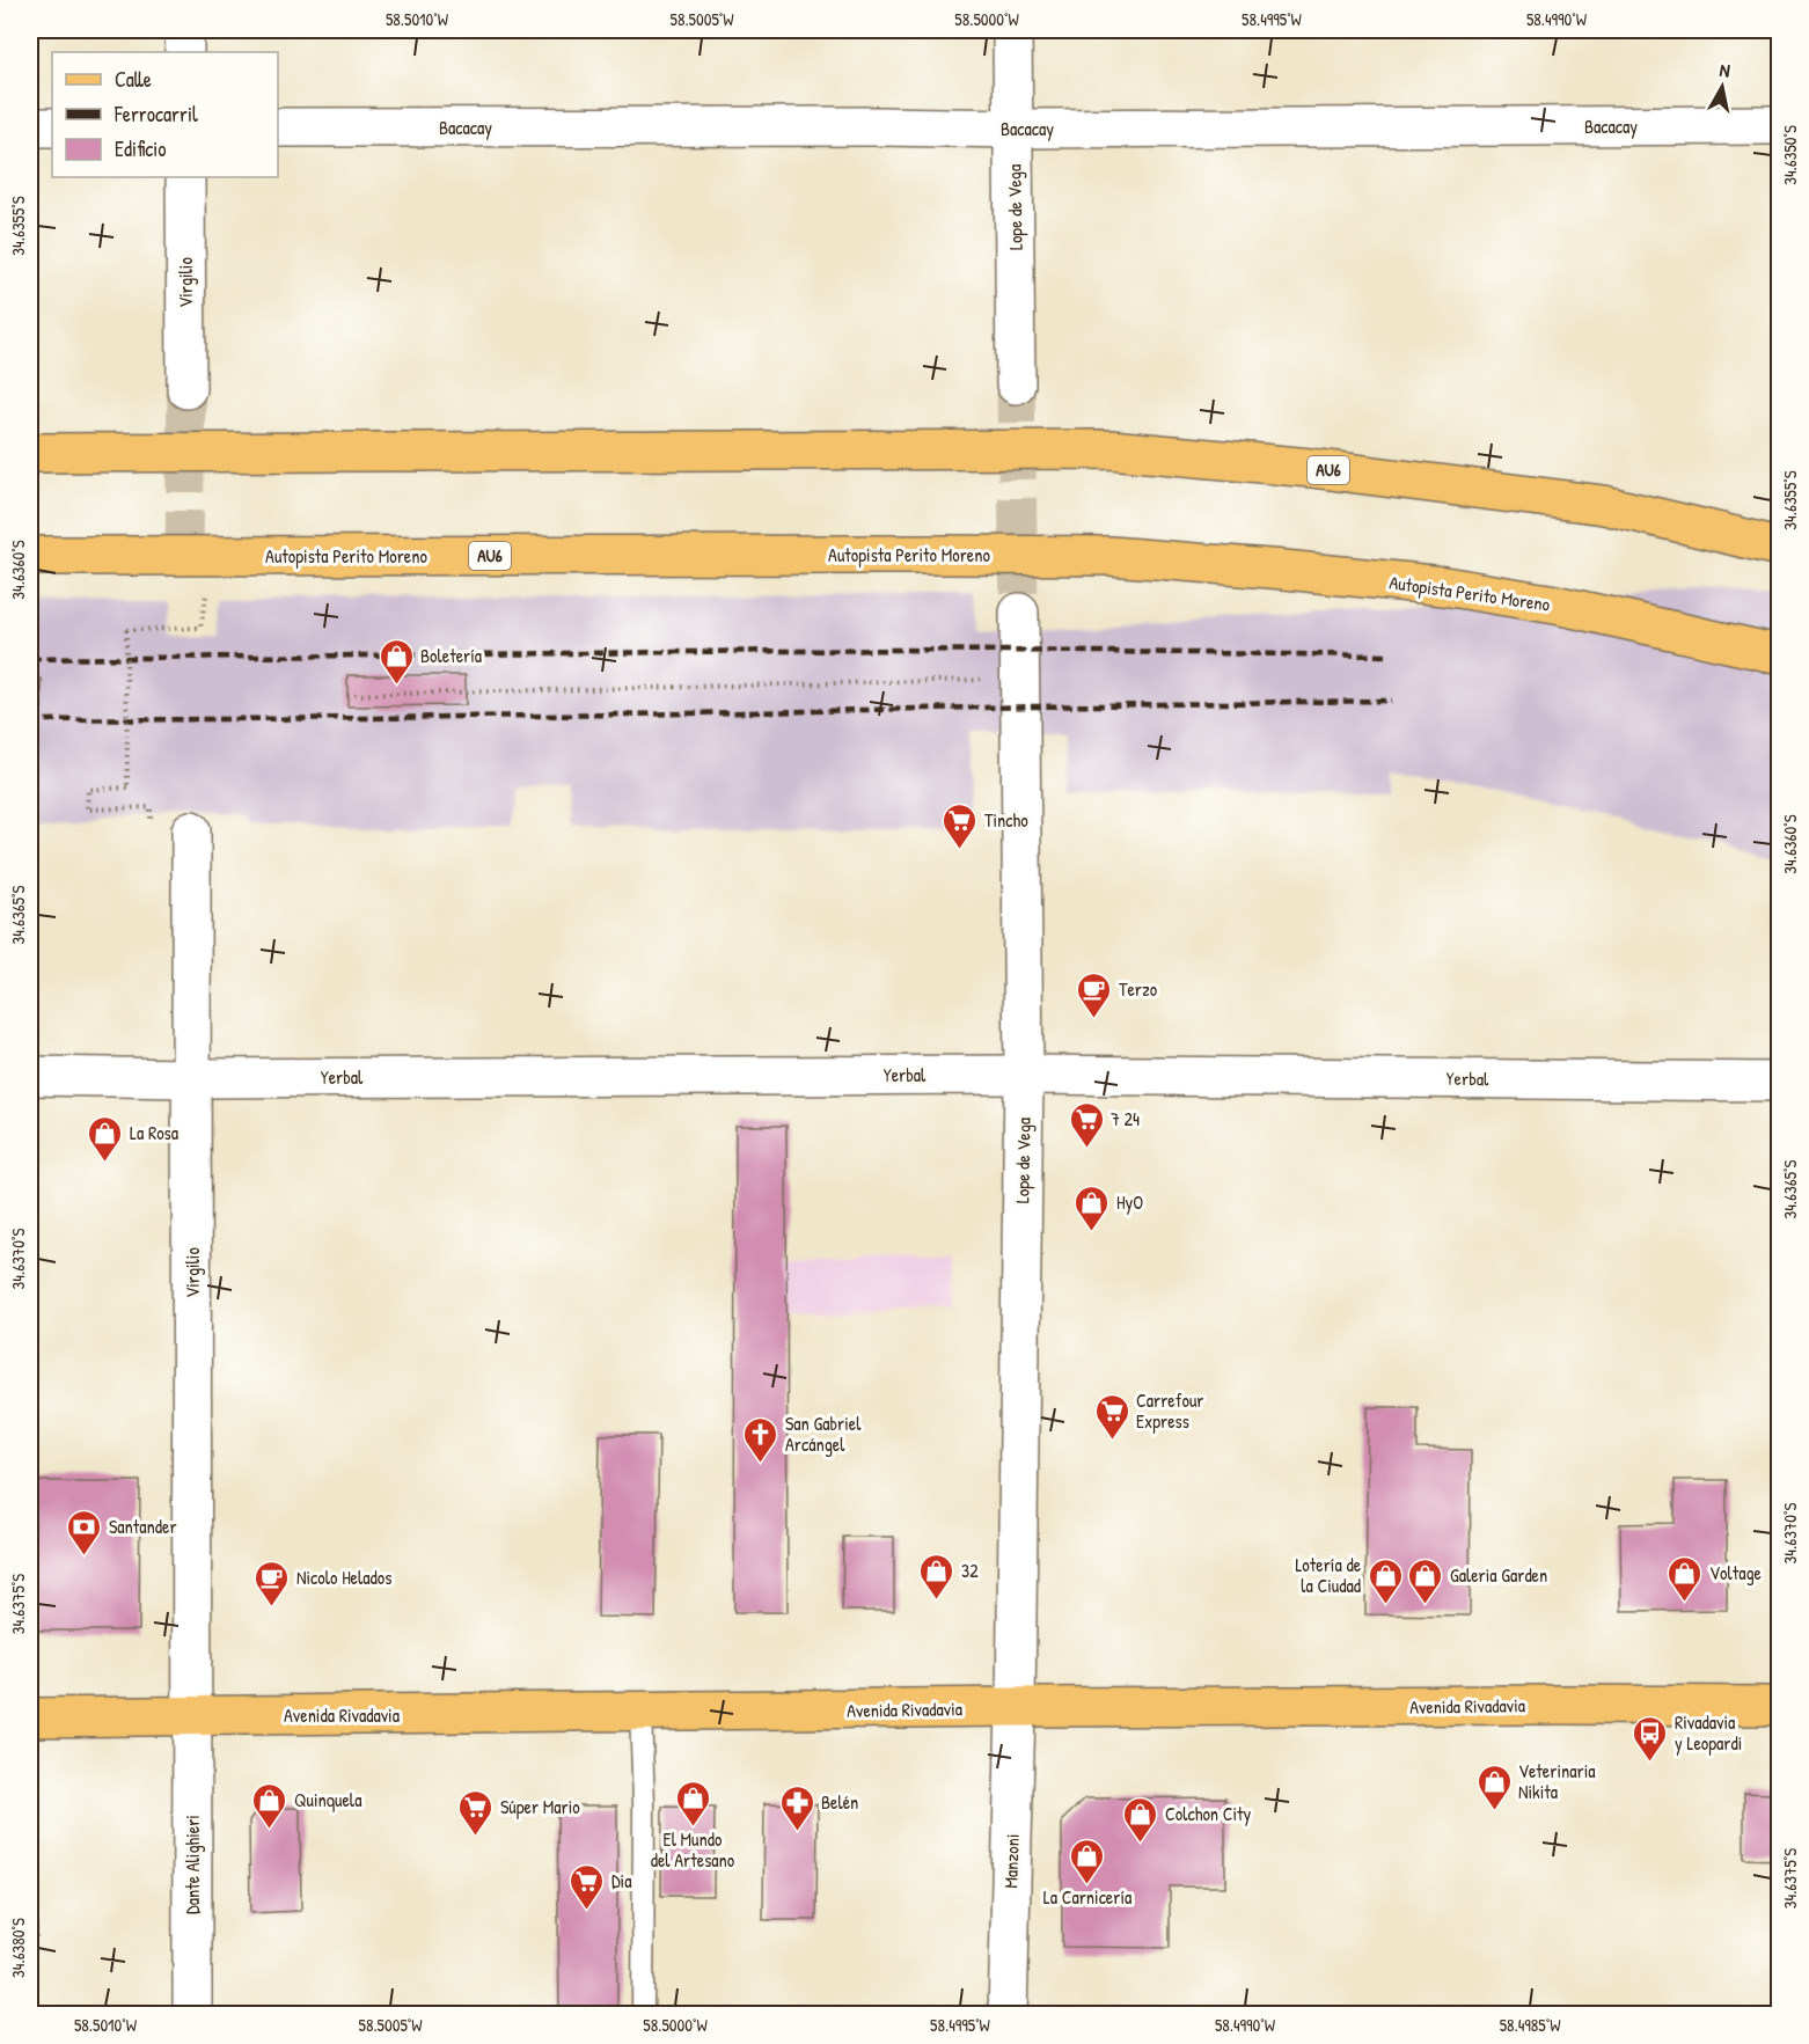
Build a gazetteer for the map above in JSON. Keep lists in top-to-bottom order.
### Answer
{
  "streets": {
    "main road": ["AU6", "Autopista Perito Moreno", "Avenida Rivadavia"],
    "street": [
      "Bacacay",
      "Lope de Vega",
      "Virgilio",
      "Yerbal",
      "Manzoni",
      "Dante Alighieri"
    ]
  },
  "crossings": [
    ["Bacacay", "Lope de Vega"],
    ["Lope de Vega", "Yerbal"],
    ["Lope de Vega", "Avenida Rivadavia"],
    ["Lope de Vega", "Manzoni"],
    ["Virgilio", "Yerbal"],
    ["Virgilio", "Avenida Rivadavia"],
    ["Virgilio", "Dante Alighieri"],
    ["Avenida Rivadavia", "Manzoni"],
    ["Avenida Rivadavia", "Dante Alighieri"]
  ],
  "places": {
    "shop": [
      "Boletería",
      "La Rosa",
      "HyO",
      "32",
      "Voltage",
      "Lotería de la Ciudad",
      "Galeria Garden",
      "Veterinaria Nikita",
      "El Mundo del Artesano",
      "Quinquela",
      "Colchon City",
      "La Carnicería"
    ],
    "supermarket": [
      "Tincho",
      "7 24",
      "Carrefour Express",
      "Súper Mario",
      "Dia"
    ],
    "cafe": ["Terzo", "Nicolo Helados"],
    "church": ["San Gabriel Arcángel"],
    "bank": ["Santander"],
    "bus stop": ["Rivadavia y Leopardi"],
    "pharmacy": ["Belén"]
  },
  "legend": ["Calle", "Ferrocarril", "Edificio"],
  "north": "top",
  "coordinates": [
    "58.5010°W",
    "58.5005°W",
    "58.5000°W",
    "58.4995°W",
    "58.4990°W",
    "34.6350°S",
    "34.6355°S",
    "34.6360°S",
    "34.6365°S",
    "34.6370°S",
    "34.6375°S",
    "34.6380°S",
    "58.4985°W"
  ]
}
